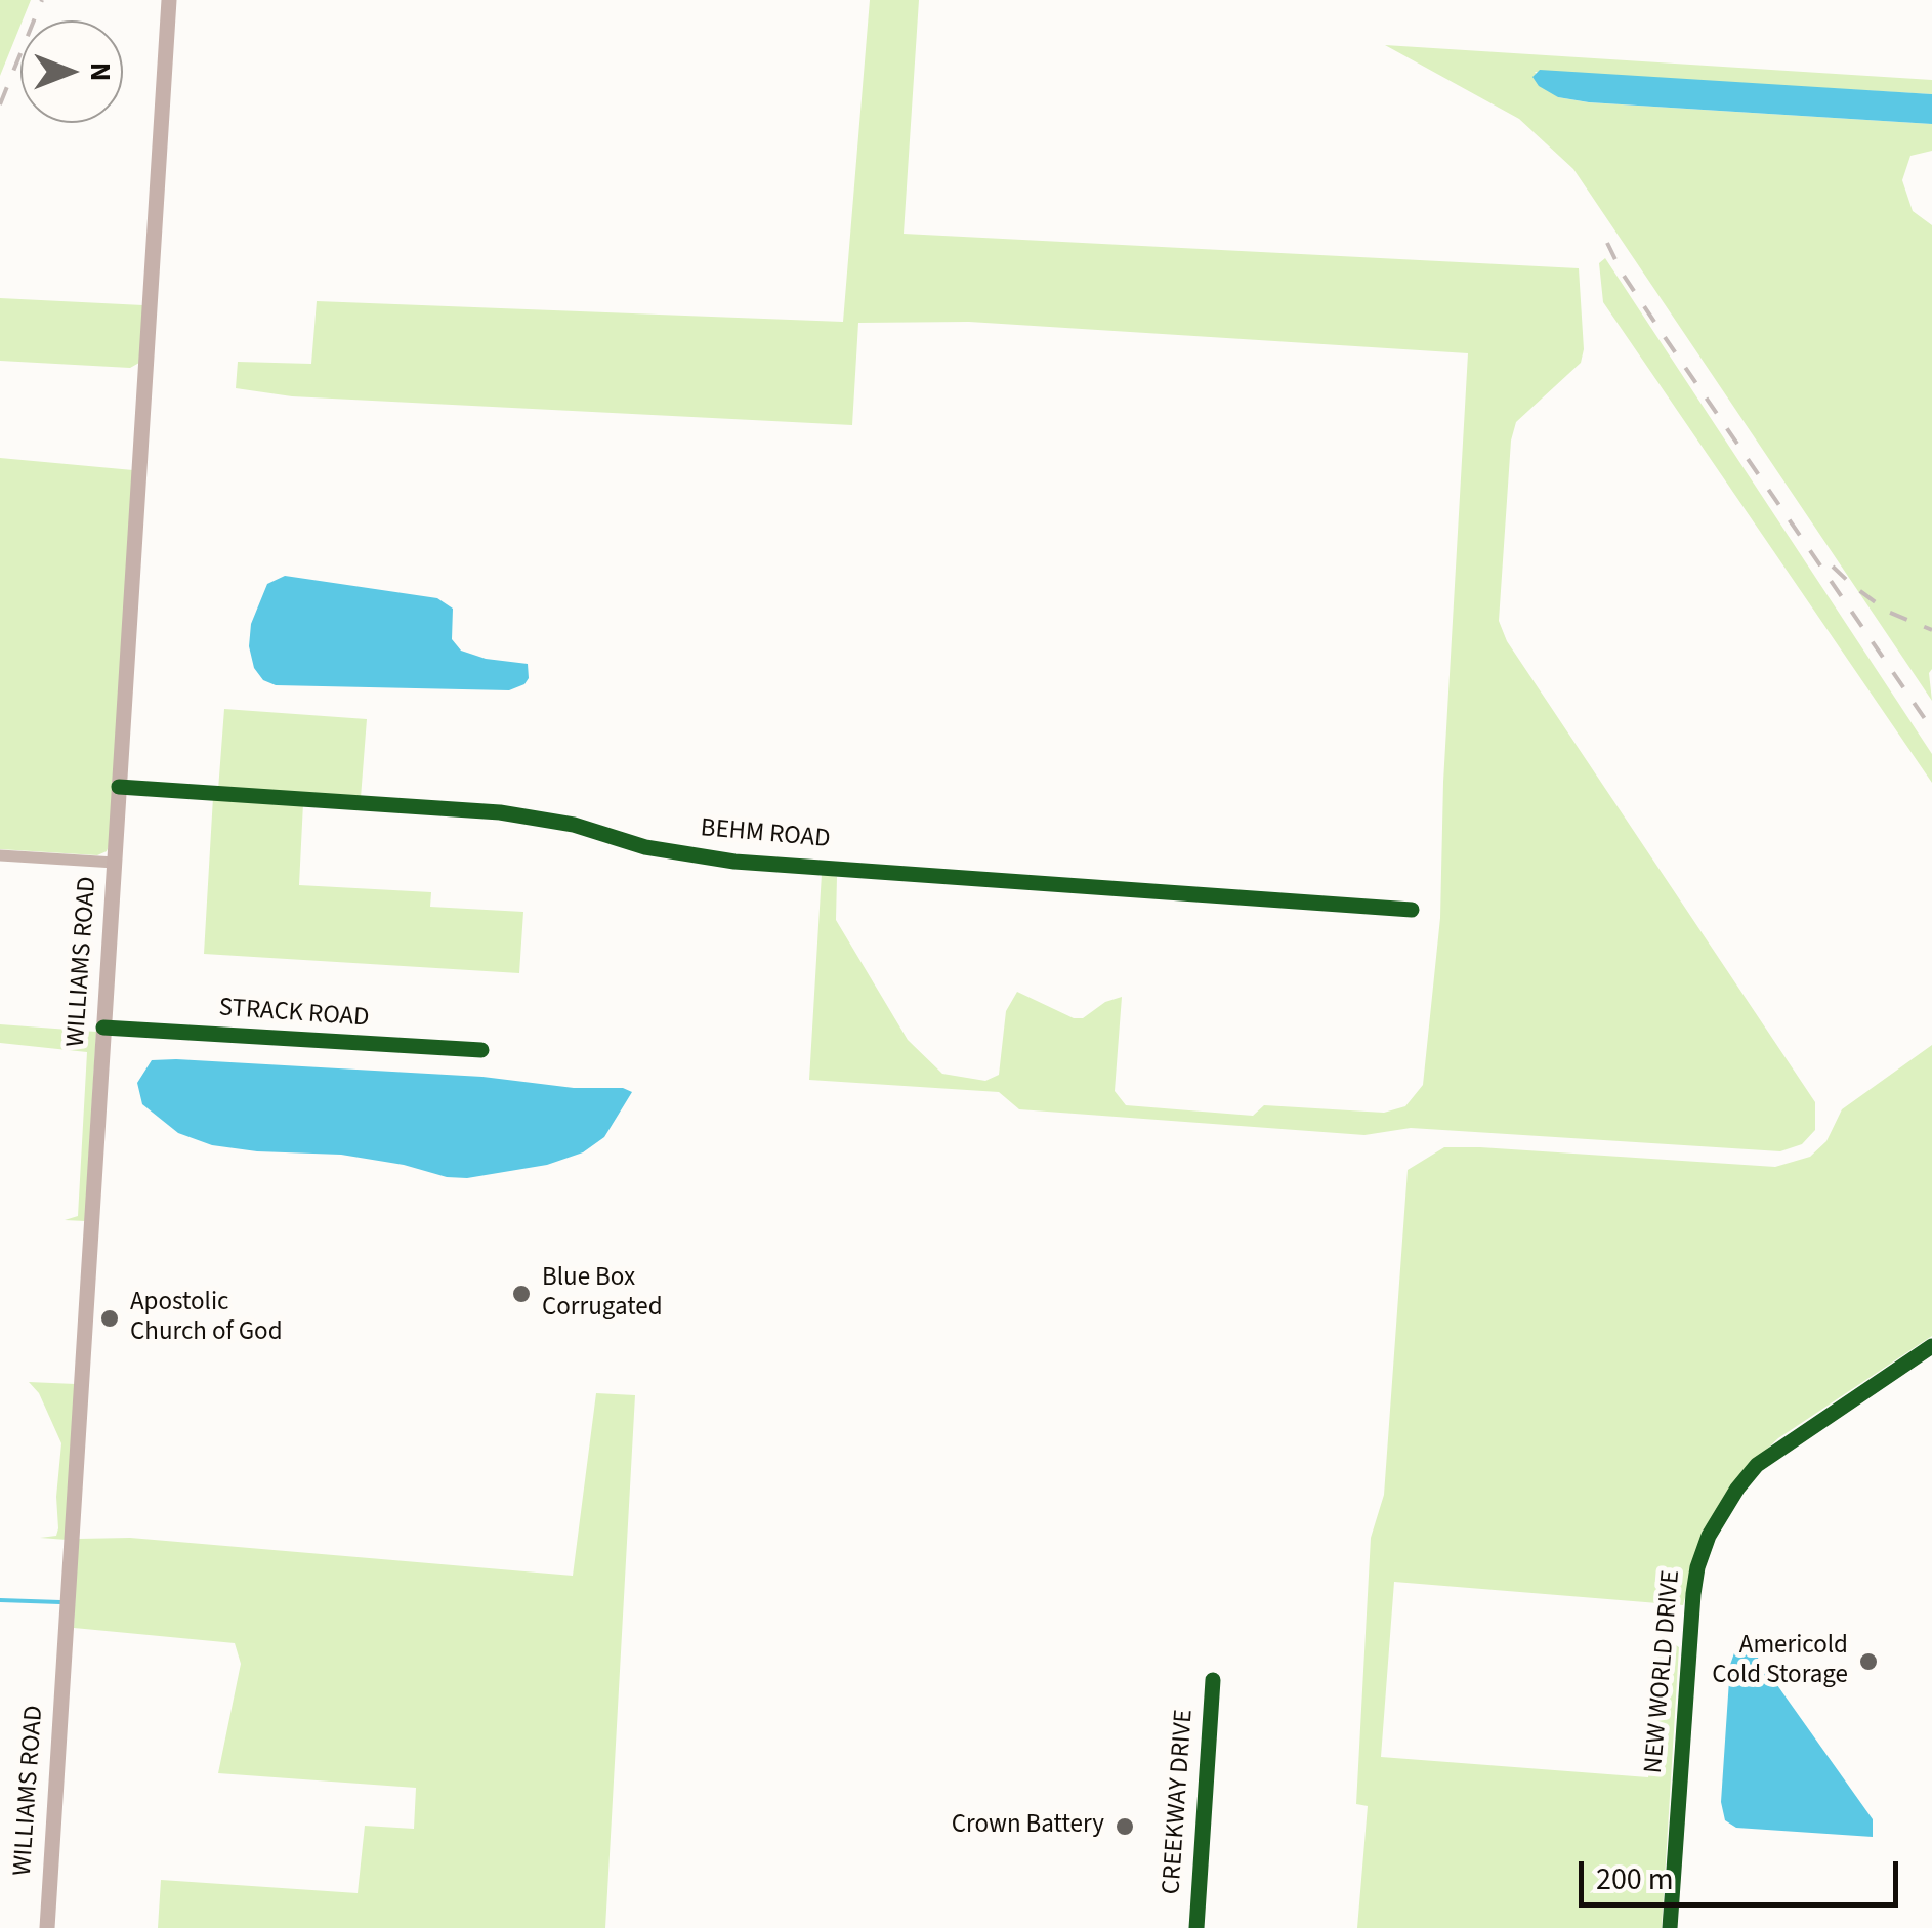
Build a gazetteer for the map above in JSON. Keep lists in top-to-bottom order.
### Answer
{
  "streets": {
    "main road": ["WILLIAMS ROAD"],
    "street": [
      "BEHM ROAD",
      "STRACK ROAD",
      "NEW WORLD DRIVE",
      "CREEKWAY DRIVE"
    ]
  },
  "crossings": [
    ["BEHM ROAD", "WILLIAMS ROAD"],
    ["WILLIAMS ROAD", "STRACK ROAD"]
  ],
  "places": [
    "Blue Box Corrugated",
    "Apostolic Church of God",
    "Americold Cold Storage",
    "Crown Battery"
  ],
  "scale_bar": "200 m",
  "north": "right"
}
